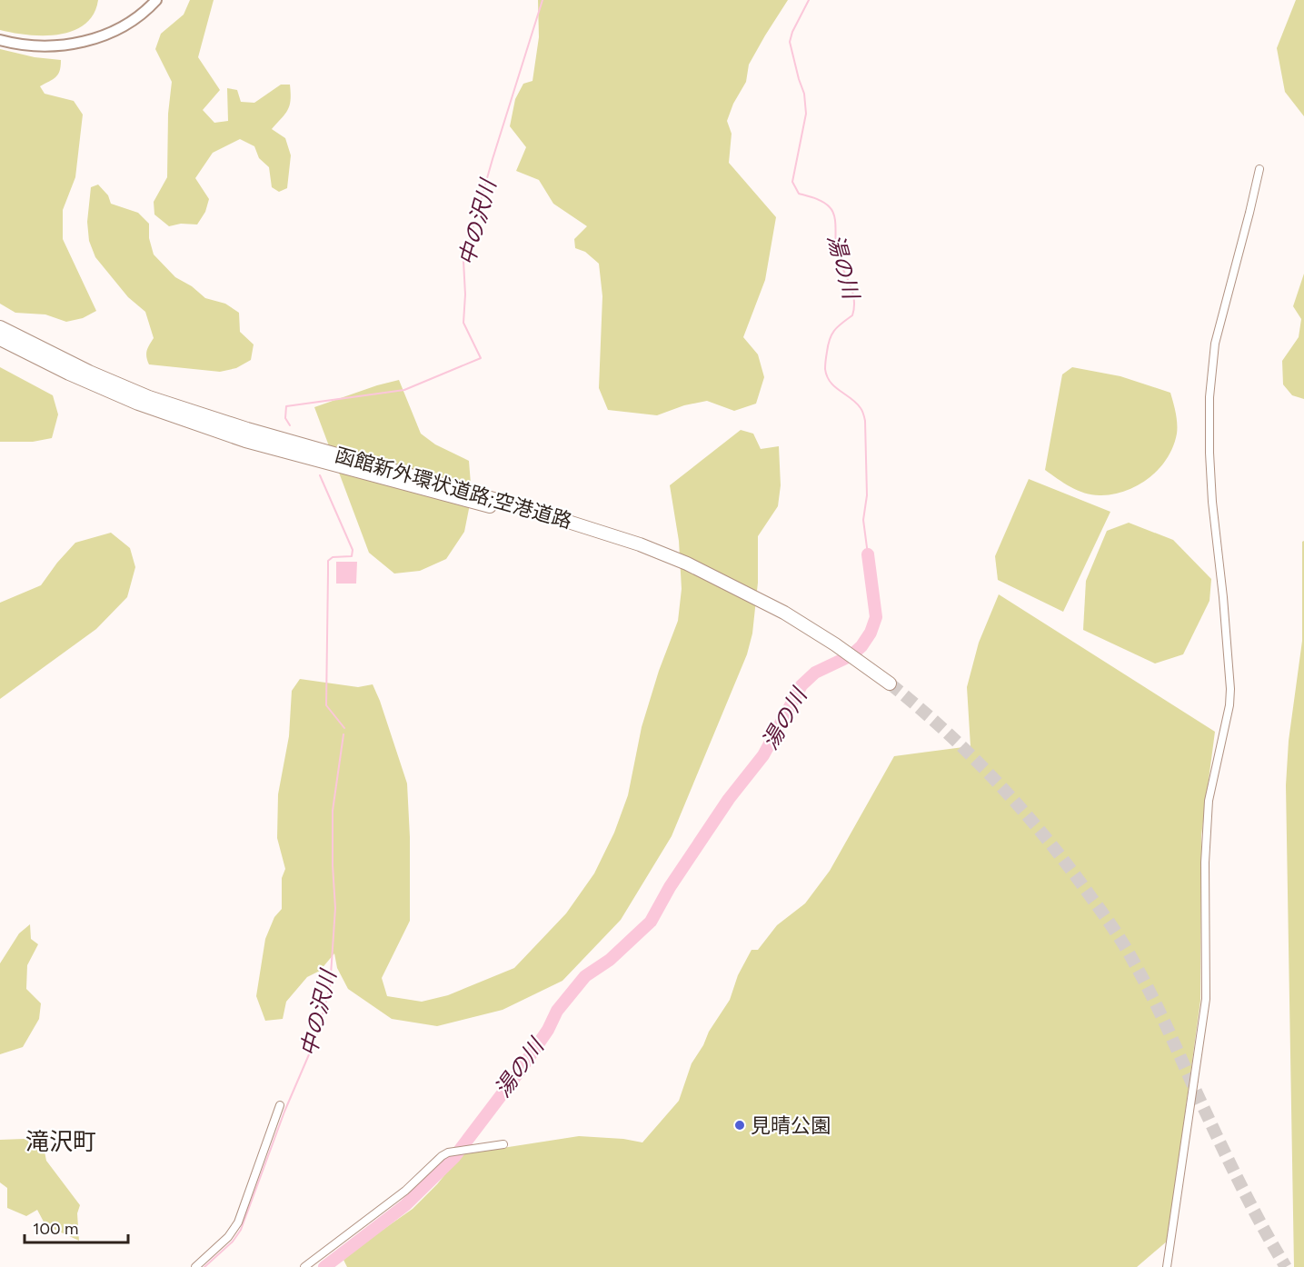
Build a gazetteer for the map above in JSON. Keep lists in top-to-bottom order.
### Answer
{
  "streets": {
    "highway": ["函館新外環状道路;空港道路"]
  },
  "districts": ["滝沢町"],
  "water": ["中の沢川", "湯の川"],
  "places": ["見晴公園"],
  "scale_bar": "100 m"
}
